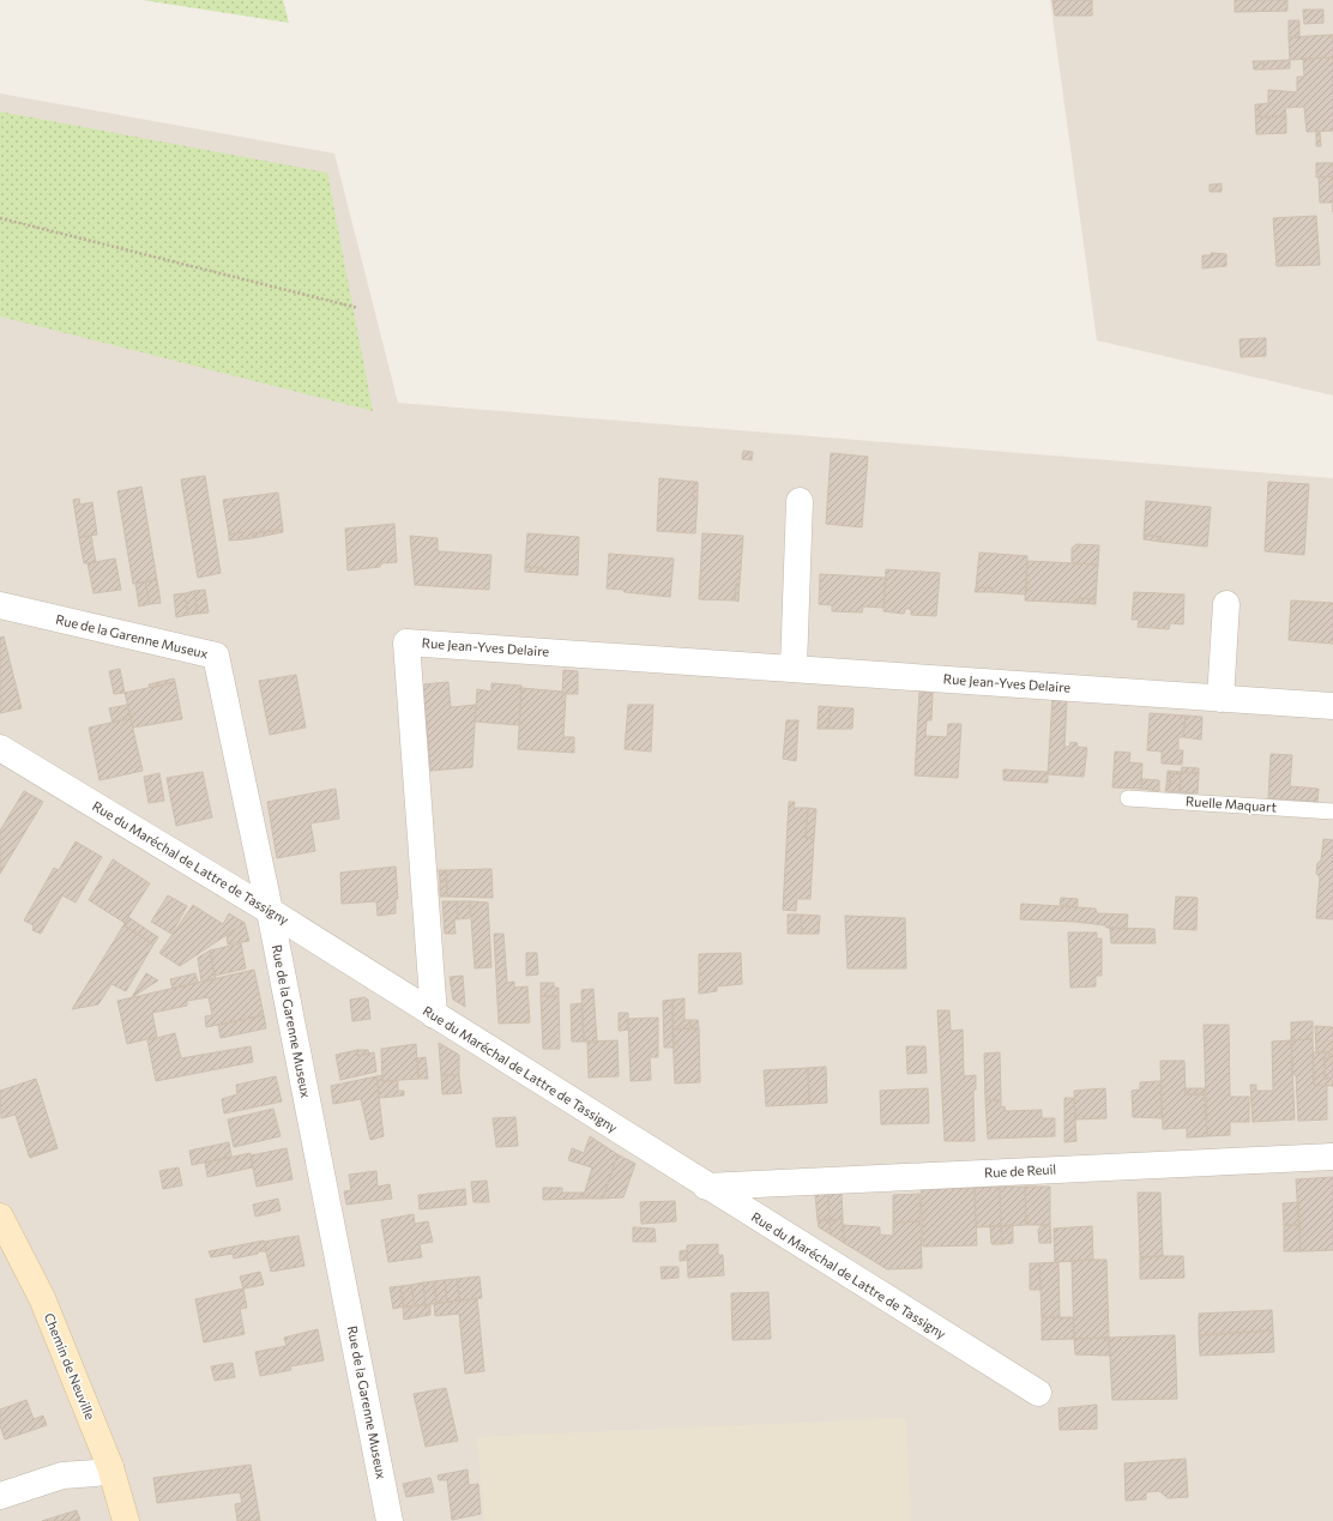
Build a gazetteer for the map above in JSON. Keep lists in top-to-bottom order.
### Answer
{
  "streets": {
    "main road": ["Chemin de Neuville"],
    "street": [
      "Rue de la Garenne Museux",
      "Rue Jean-Yves Delaire",
      "Rue du Maréchal de Lattre de Tassigny",
      "Rue de Reuil"
    ],
    "lane": ["Ruelle Maquart"]
  },
  "crossings": [
    ["Rue de la Garenne Museux", "Rue du Maréchal de Lattre de Tassigny"],
    ["Rue Jean-Yves Delaire", "Rue du Maréchal de Lattre de Tassigny"],
    ["Rue du Maréchal de Lattre de Tassigny", "Rue de Reuil"]
  ]
}
